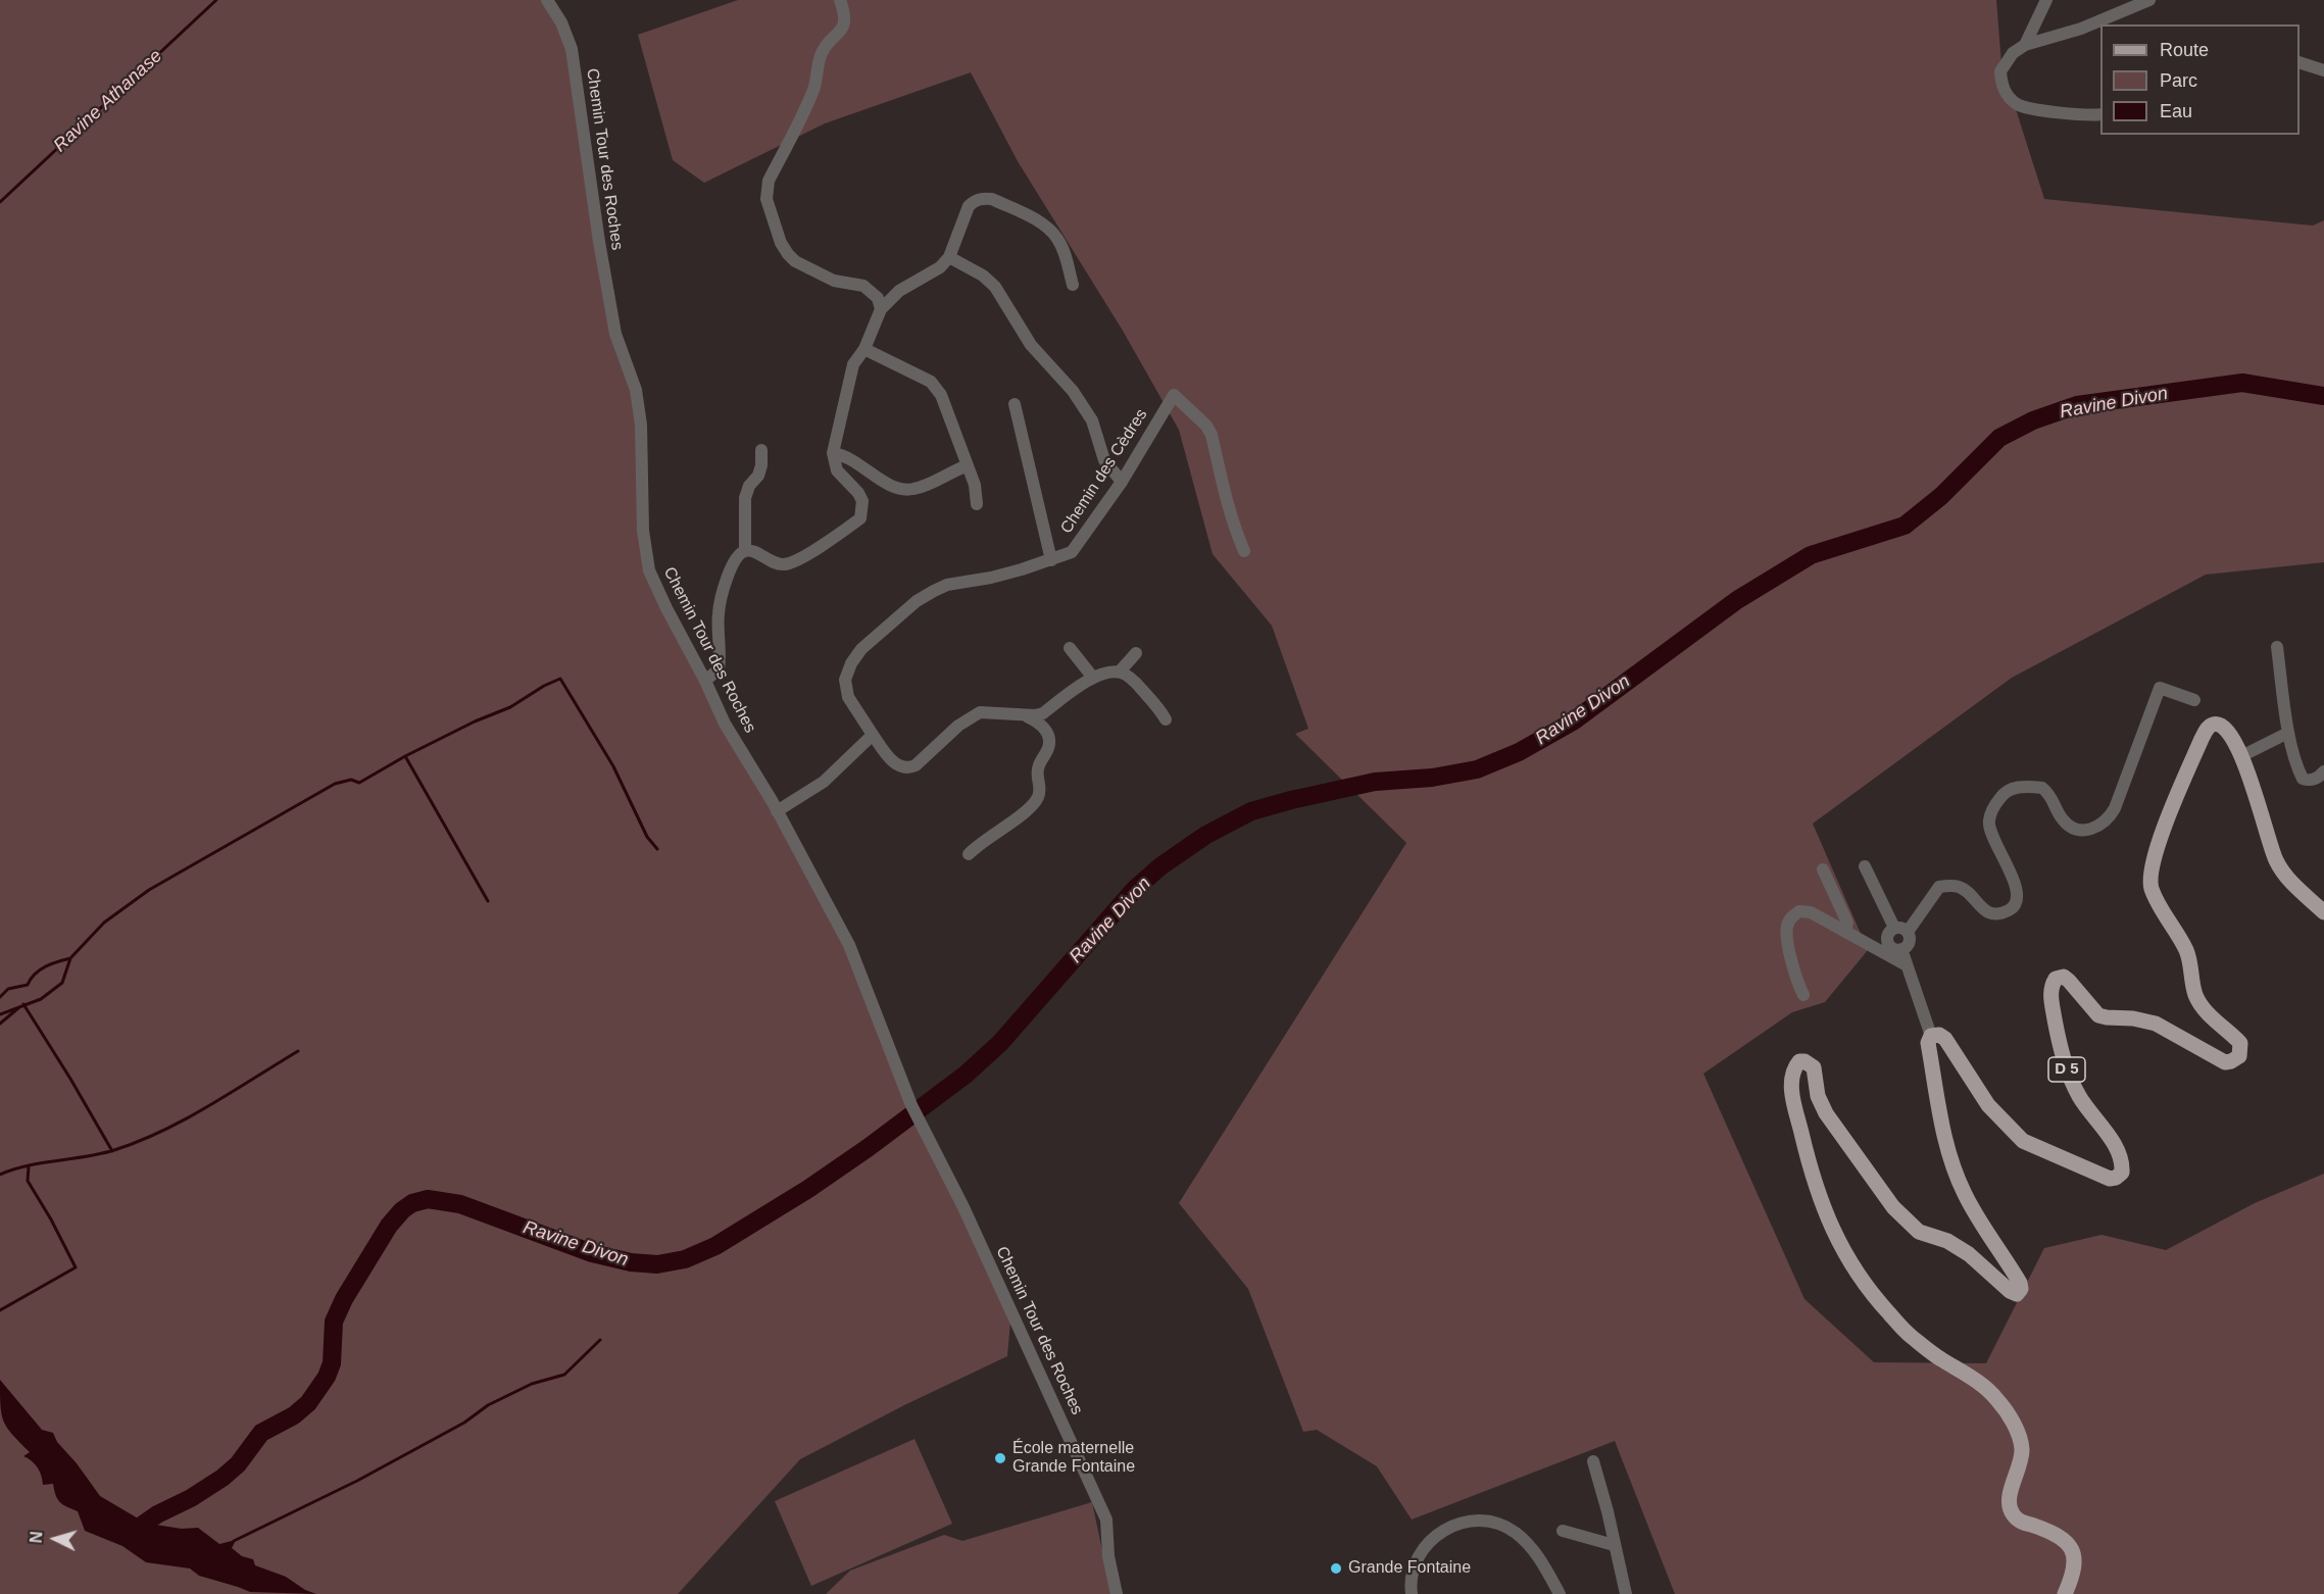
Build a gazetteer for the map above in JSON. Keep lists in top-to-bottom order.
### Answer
{
  "streets": {
    "main road": ["D 5"],
    "street": ["Chemin Tour des Roches", "Chemin des Cèdres"]
  },
  "water": ["Ravine Athanase", "Ravine Divon"],
  "places": ["École maternelle Grande Fontaine", "Grande Fontaine"],
  "legend": ["Route", "Parc", "Eau"],
  "north": "left"
}
